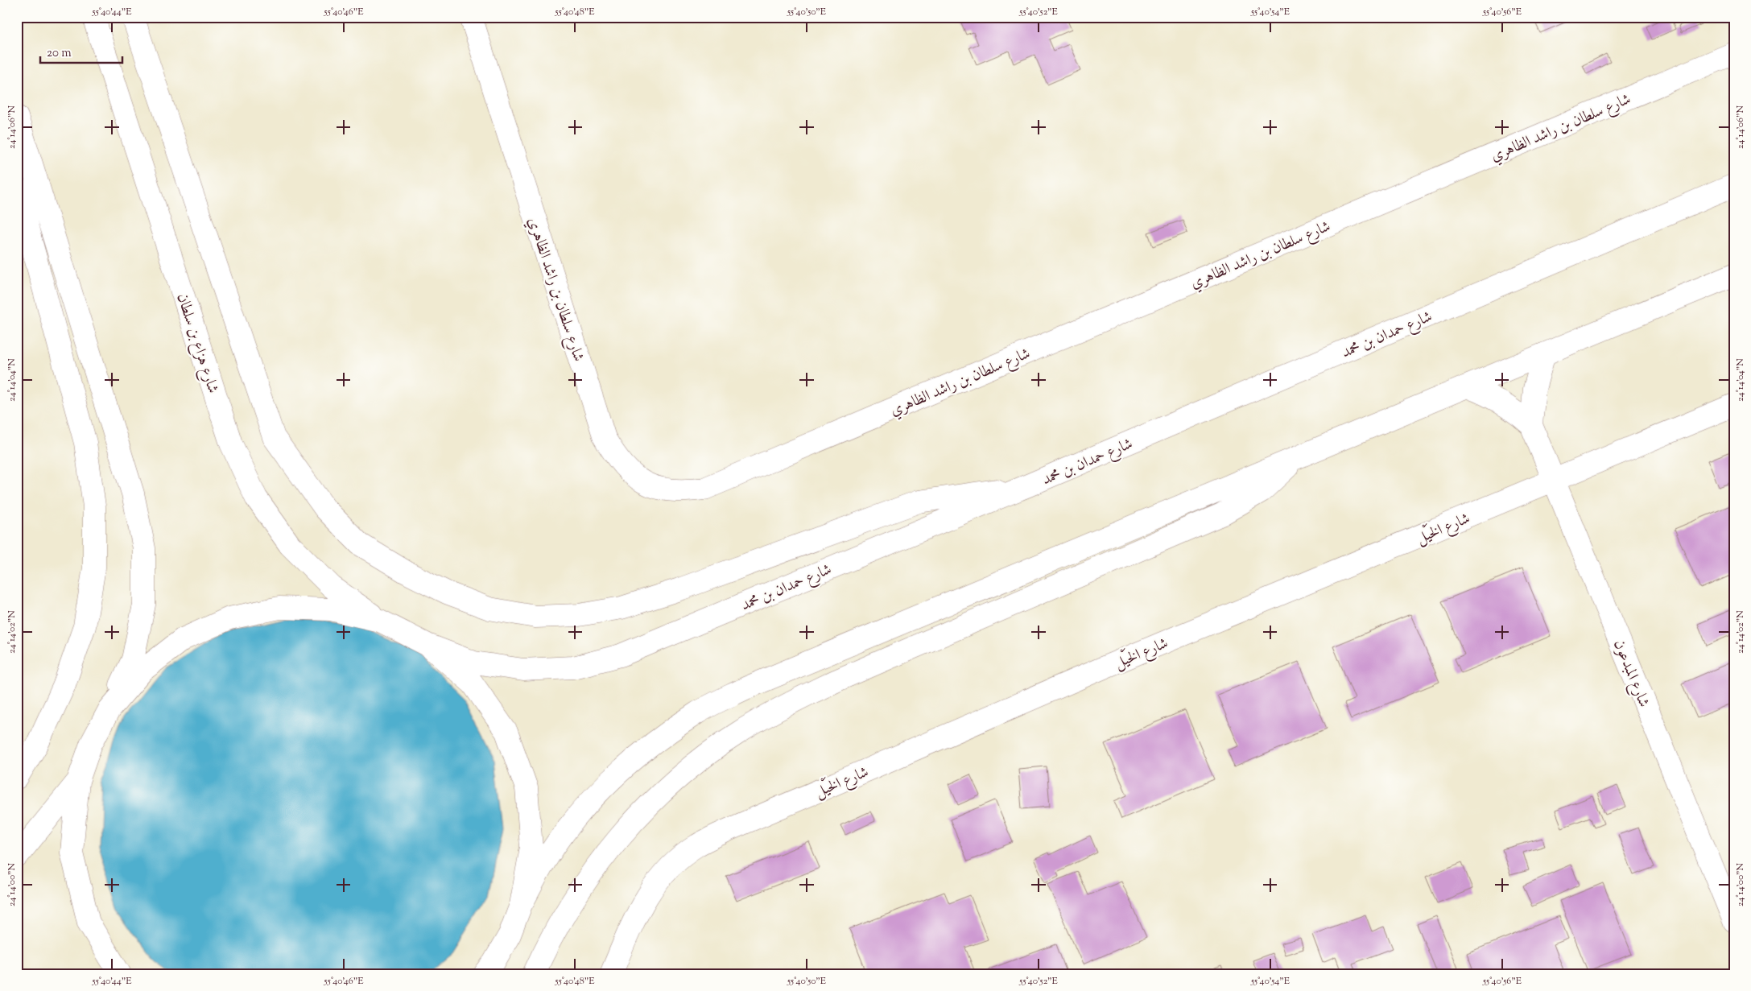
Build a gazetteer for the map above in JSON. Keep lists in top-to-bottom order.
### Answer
{
  "streets": {
    "main road": [
      "شارع سلطان بن راشد الظاهري",
      "شارع حمدان بن محمد",
      "شارع هزاع بن سلطان",
      "شارع الخَيْل",
      "شارع المبدعون"
    ]
  },
  "crossings": [
    ["شارع الخَيْل", "شارع المبدعون"]
  ],
  "scale_bar": "20 m",
  "coordinates": [
    "55°40'44\"E",
    "55°40'46\"E",
    "55°40'48\"E",
    "55°40'50\"E",
    "55°40'52\"E",
    "55°40'54\"E",
    "55°40'56\"E",
    "24°14'06\"N",
    "24°14'04\"N",
    "24°14'02\"N",
    "24°14'00\"N"
  ]
}
